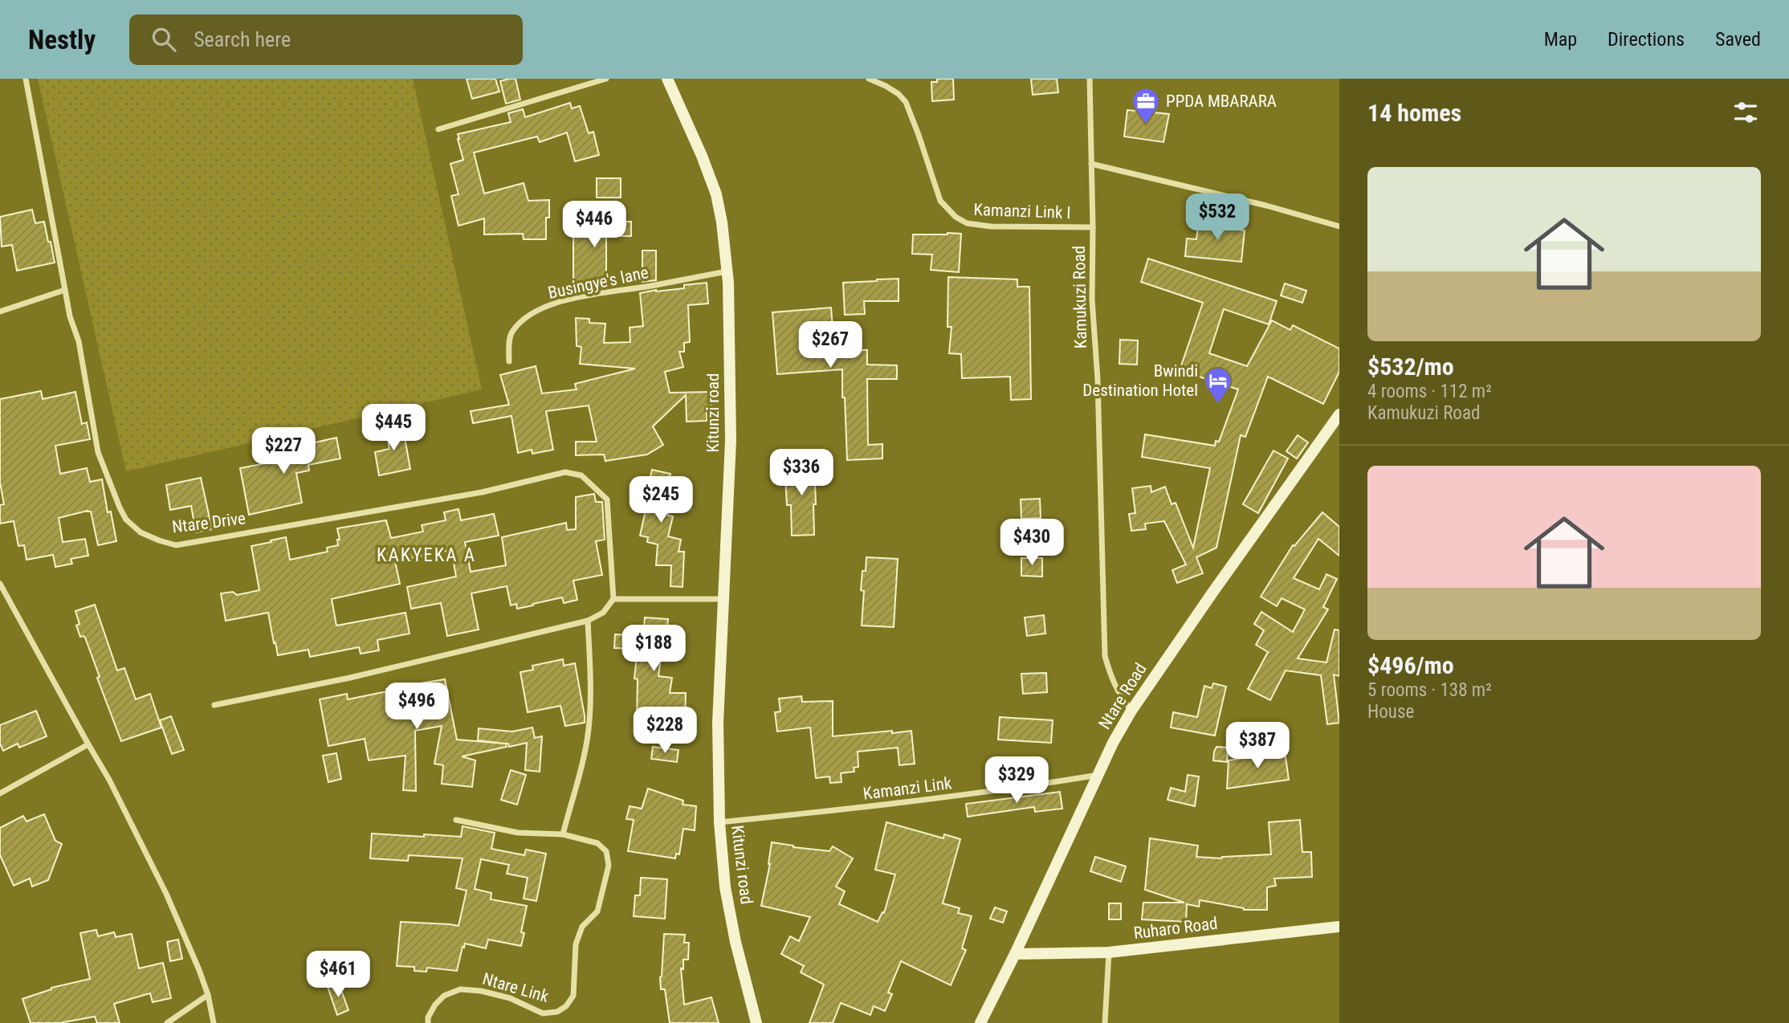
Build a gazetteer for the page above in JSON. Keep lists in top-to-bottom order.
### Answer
{
  "streets": {
    "street": [
      "Kamanzi Link I",
      "Busingye's lane",
      "Kamukuzi Road",
      "Kitunzi road",
      "Ntare Drive",
      "Ntare Road",
      "Kamanzi Link",
      "Ruharo Road",
      "Ntare Link"
    ]
  },
  "crossings": [
    ["Kamanzi Link I", "Kamukuzi Road"],
    ["Busingye's lane", "Kitunzi road"],
    ["Kamukuzi Road", "Ntare Road"],
    ["Kitunzi road", "Kamanzi Link"],
    ["Ntare Road", "Kamanzi Link"],
    ["Ntare Road", "Ruharo Road"]
  ],
  "districts": ["KAKYEKA A"],
  "places": {
    "office": ["PPDA MBARARA"],
    "hotel": ["Bwindi Destination Hotel"]
  },
  "page": {
    "header": "Nestly",
    "search": "Search here",
    "nav": ["Map", "Directions", "Saved"],
    "heading": "14 homes",
    "list": [
      {
        "name": "$532/mo",
        "note": "4 rooms · 112 m² · Kamukuzi Road"
      },
      {
        "name": "$496/mo",
        "note": "5 rooms · 138 m² · House"
      }
    ],
    "price": [
      "$532",
      "$446",
      "$267",
      "$445",
      "$227",
      "$336",
      "$245",
      "$430",
      "$188",
      "$496",
      "$228",
      "$387",
      "$329",
      "$461"
    ]
  }
}
